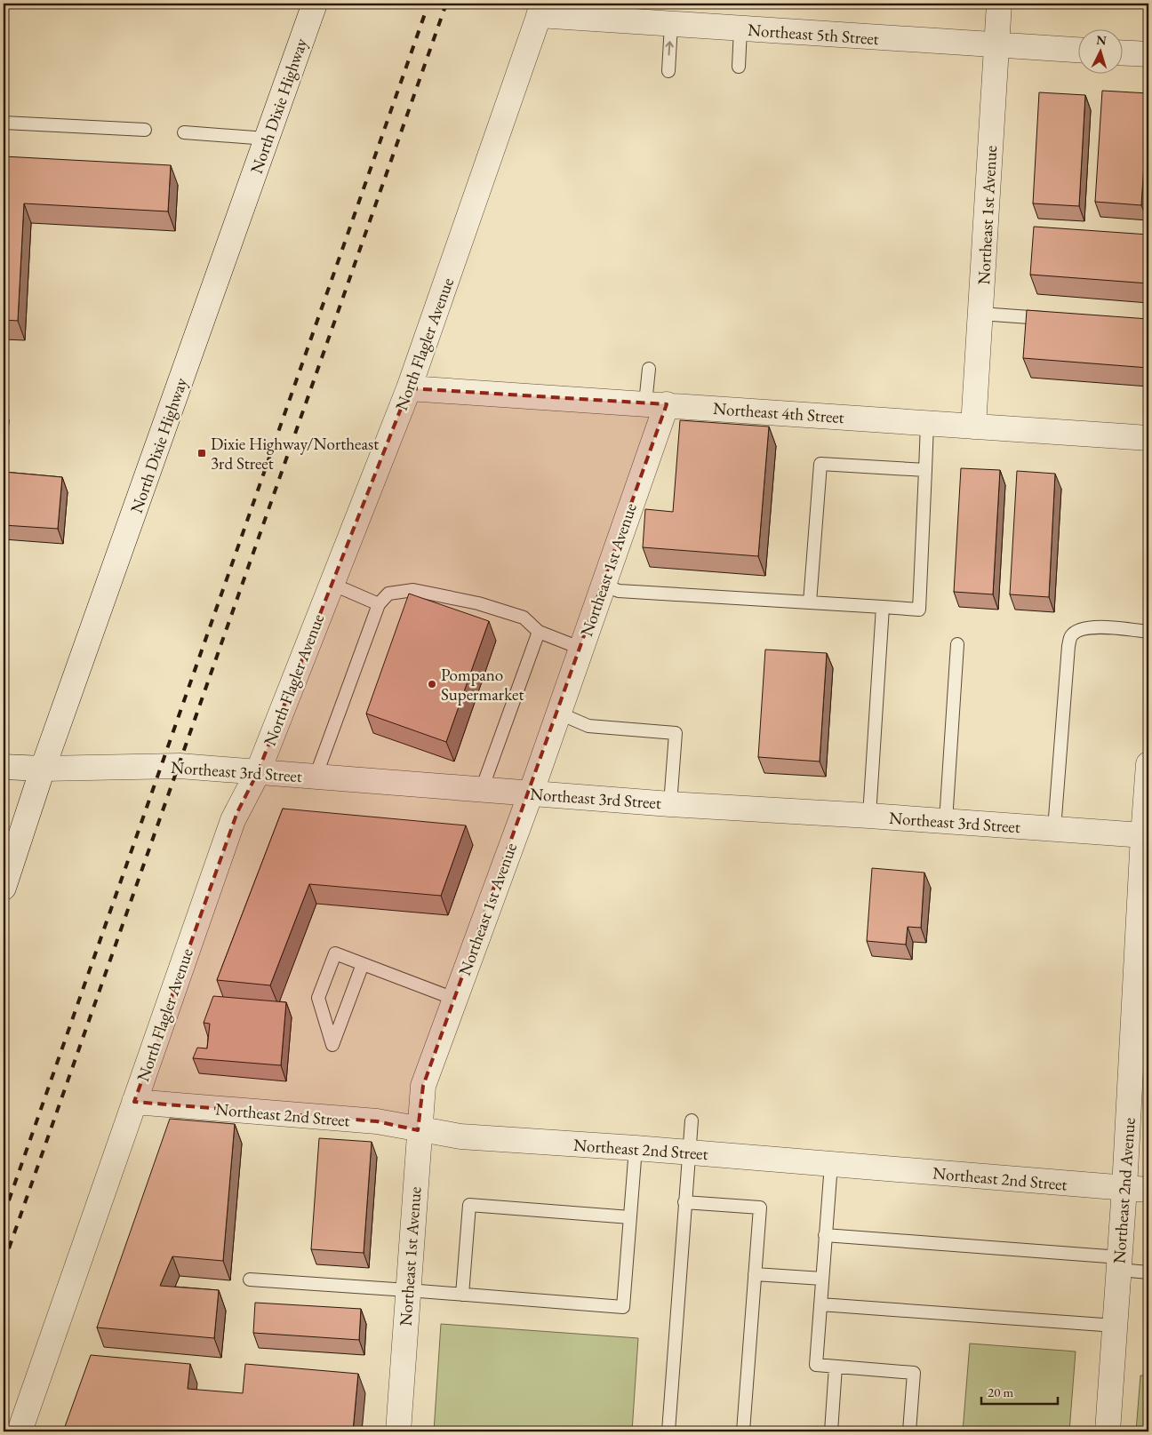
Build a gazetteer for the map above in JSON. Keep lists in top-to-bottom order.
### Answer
{
  "streets": {
    "street": [
      "Northeast 5th Street",
      "North Dixie Highway",
      "Northeast 1st Avenue",
      "North Flagler Avenue",
      "Northeast 4th Street",
      "Northeast 3rd Street",
      "Northeast 2nd Street",
      "Northeast 2nd Avenue"
    ]
  },
  "crossings": [
    ["Northeast 5th Street", "Northeast 1st Avenue"],
    ["Northeast 5th Street", "North Flagler Avenue"],
    ["North Dixie Highway", "Northeast 3rd Street"],
    ["Northeast 1st Avenue", "Northeast 4th Street"],
    ["Northeast 1st Avenue", "Northeast 3rd Street"],
    ["Northeast 1st Avenue", "Northeast 2nd Street"],
    ["North Flagler Avenue", "Northeast 4th Street"],
    ["North Flagler Avenue", "Northeast 3rd Street"],
    ["North Flagler Avenue", "Northeast 2nd Street"],
    ["Northeast 3rd Street", "Northeast 2nd Avenue"],
    ["Northeast 2nd Street", "Northeast 2nd Avenue"]
  ],
  "places": {
    "transit": ["Dixie Highway/Northeast 3rd Street"],
    "other": ["Pompano Supermarket"]
  },
  "scale_bar": "20 m",
  "north": "top"
}
